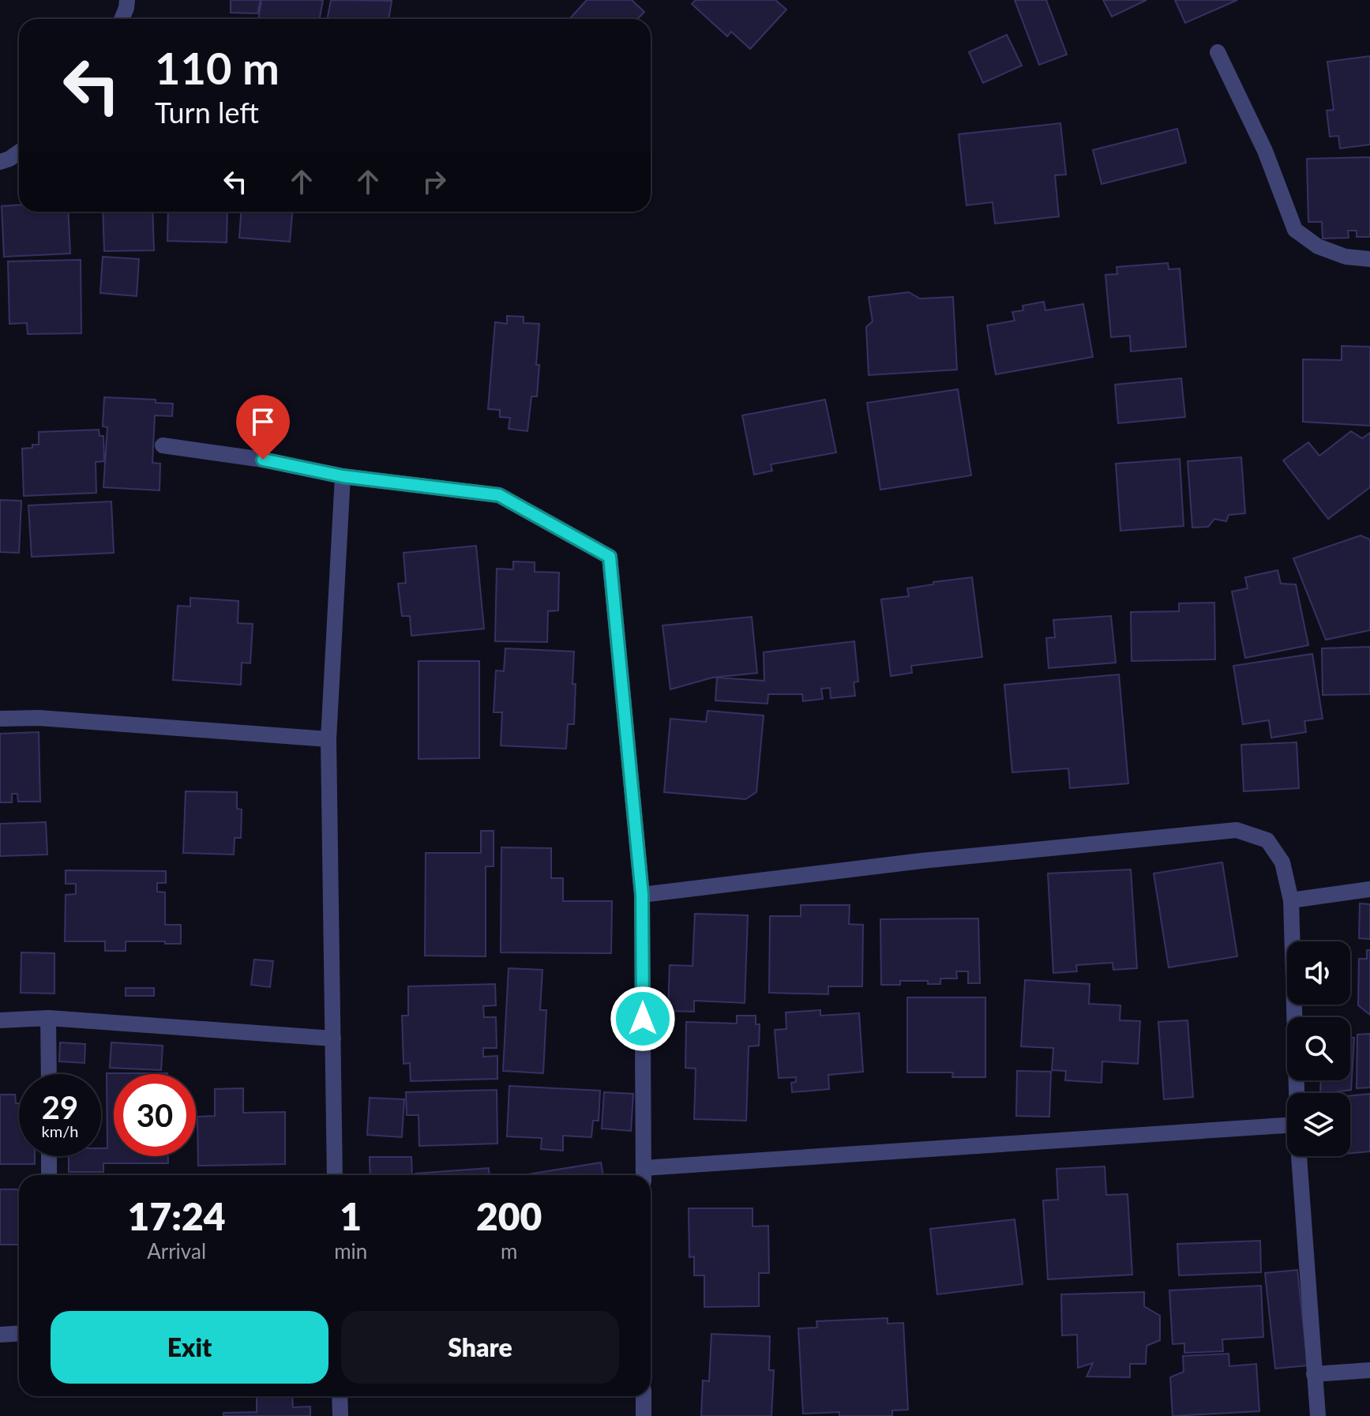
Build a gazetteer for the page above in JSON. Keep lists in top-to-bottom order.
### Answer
{
  "page": {
    "turn": ["110 m", "Turn left"],
    "speed": "29 km/h",
    "limit": "30",
    "eta": [
      "17:24",
      "Arrival",
      "1",
      "min",
      "200",
      "m"
    ],
    "buttons": ["Exit", "Share"]
  }
}
